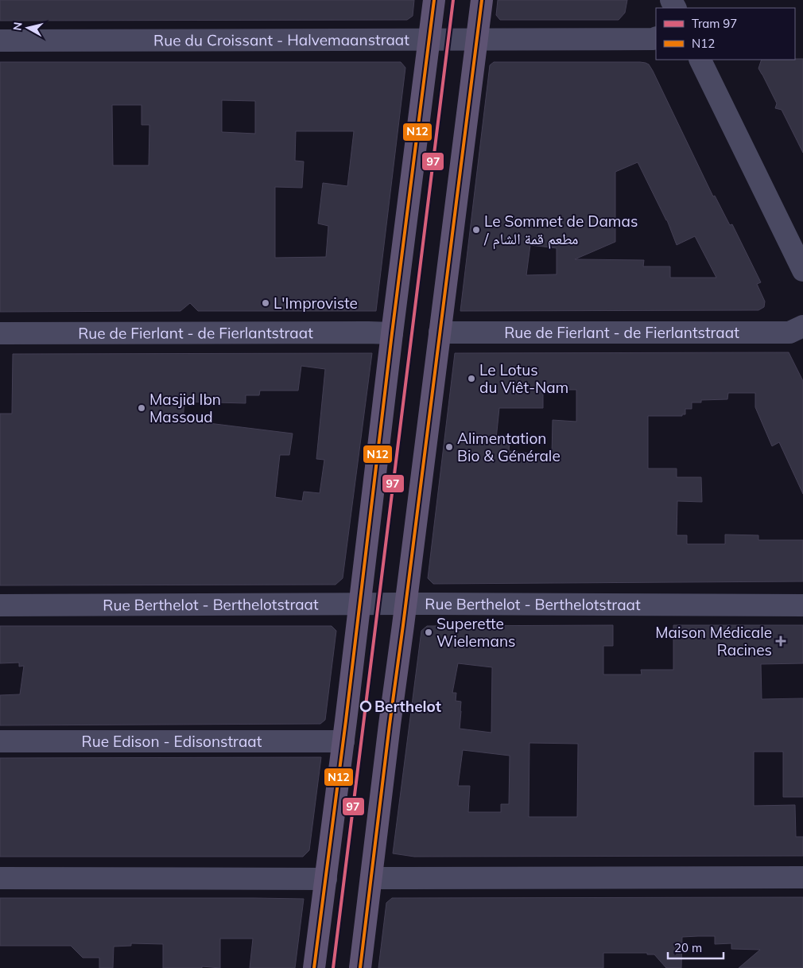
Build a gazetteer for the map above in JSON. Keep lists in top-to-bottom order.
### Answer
{
  "streets": {
    "street": [
      "Rue du Croissant - Halvemaanstraat",
      "Rue de Fierlant - de Fierlantstraat",
      "Rue Berthelot - Berthelotstraat",
      "Rue Edison - Edisonstraat"
    ]
  },
  "places": {
    "other": [
      "Le Sommet de Damas / مطعم قمة الشام",
      "L'Improviste",
      "Le Lotus du Viêt-Nam",
      "Masjid Ibn Massoud",
      "Alimentation Bio & Générale",
      "Superette Wielemans",
      "Berthelot"
    ],
    "health": ["Maison Médicale Racines"]
  },
  "lines": ["tram line 97", "transit line N12"],
  "legend": ["Tram 97", "N12"],
  "scale_bar": "20 m",
  "north": "left"
}
